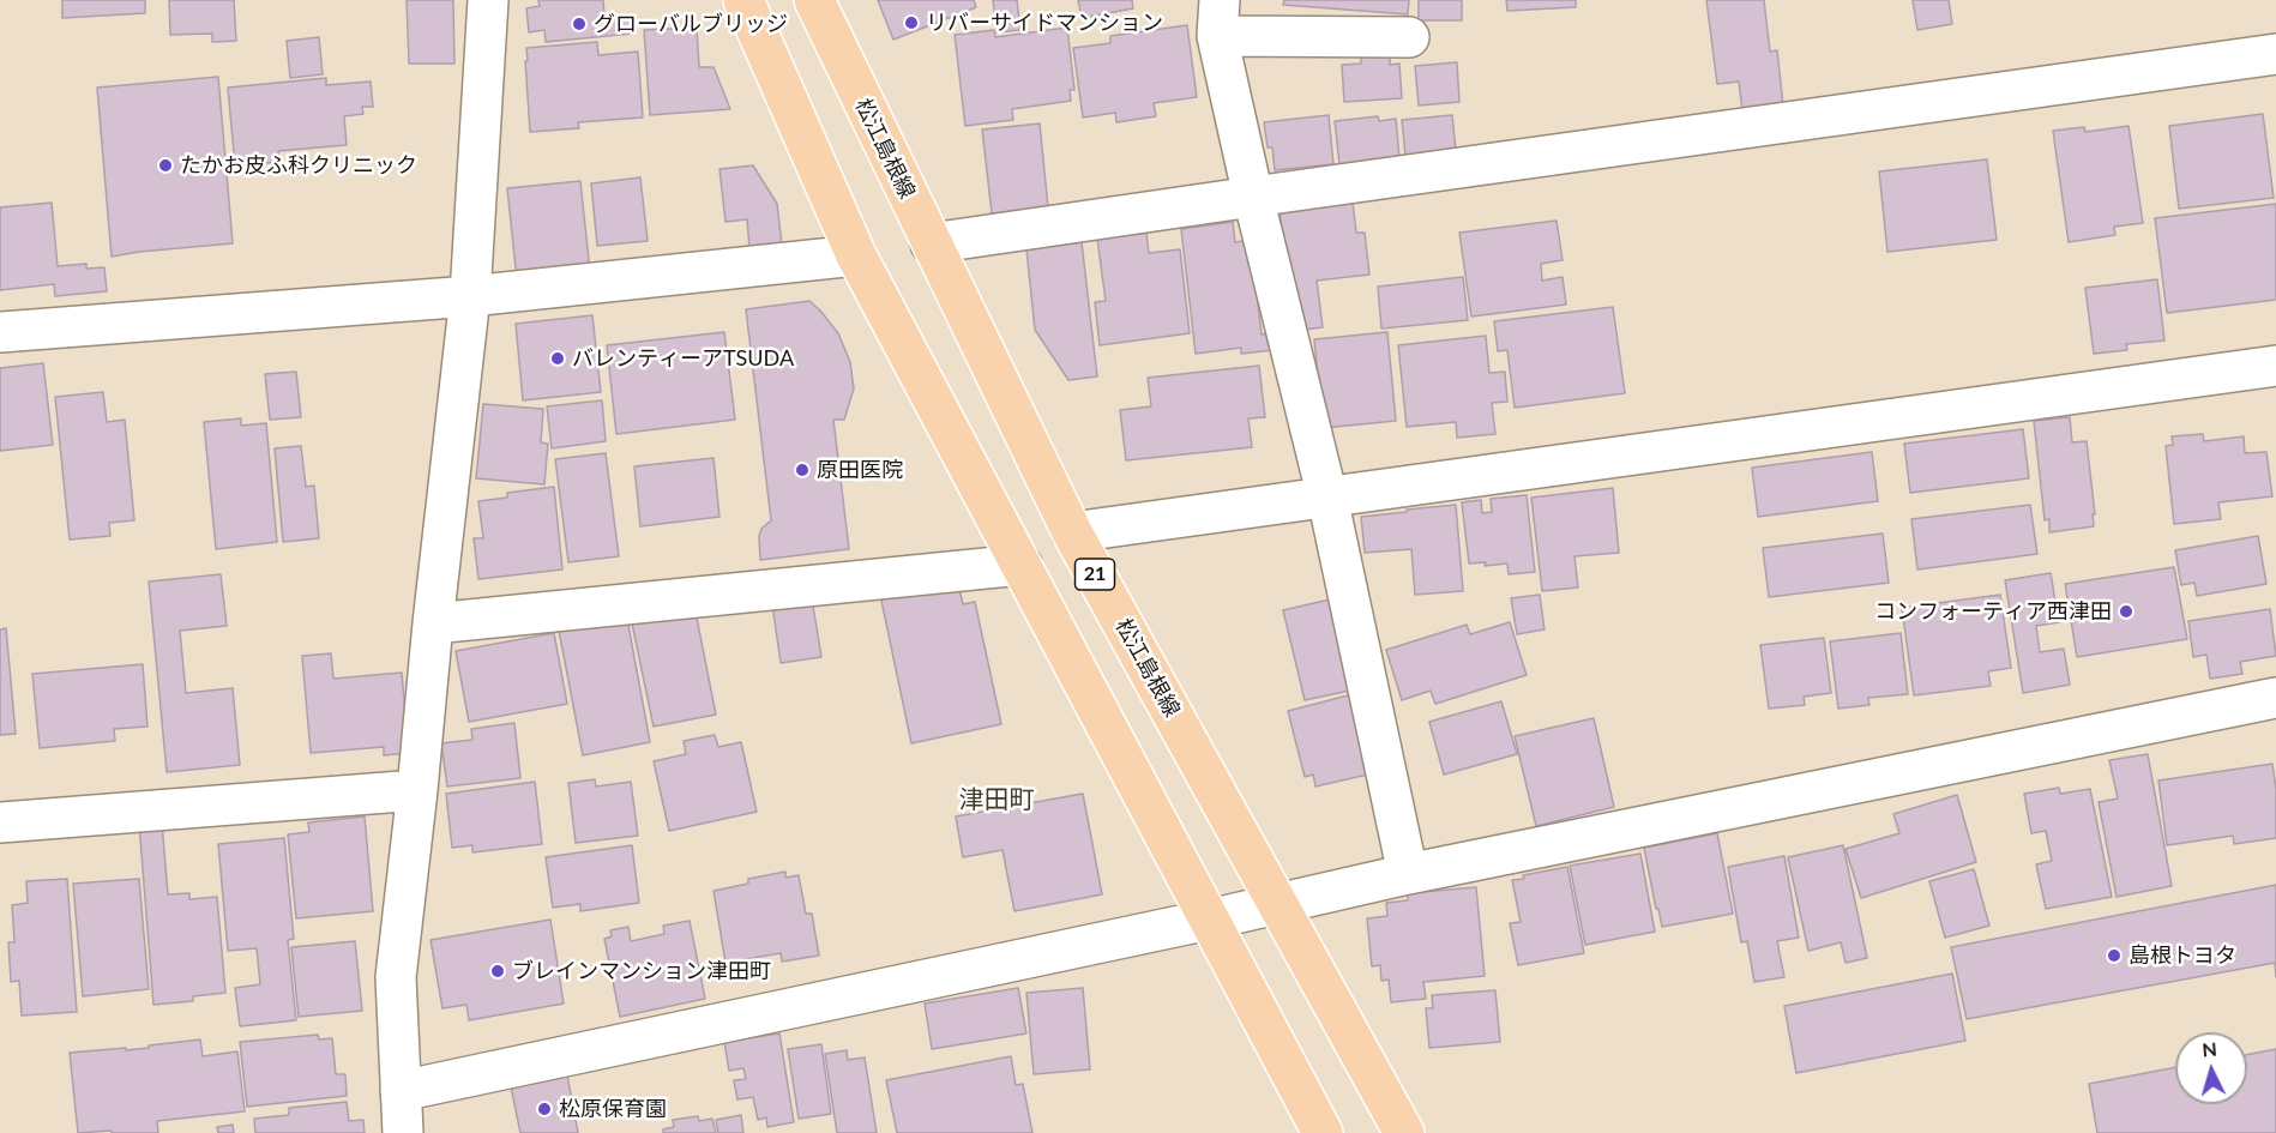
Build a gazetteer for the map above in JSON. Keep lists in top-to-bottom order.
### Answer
{
  "streets": {
    "main road": ["松江島根線", "21"]
  },
  "districts": ["津田町"],
  "places": [
    "リバーサイドマンション",
    "グローバルブリッジ",
    "たかお皮ふ科クリニック",
    "バレンティーアTSUDA",
    "原田医院",
    "コンフォーティア西津田",
    "島根トヨタ",
    "ブレインマンション津田町",
    "松原保育園"
  ],
  "north": "top"
}
